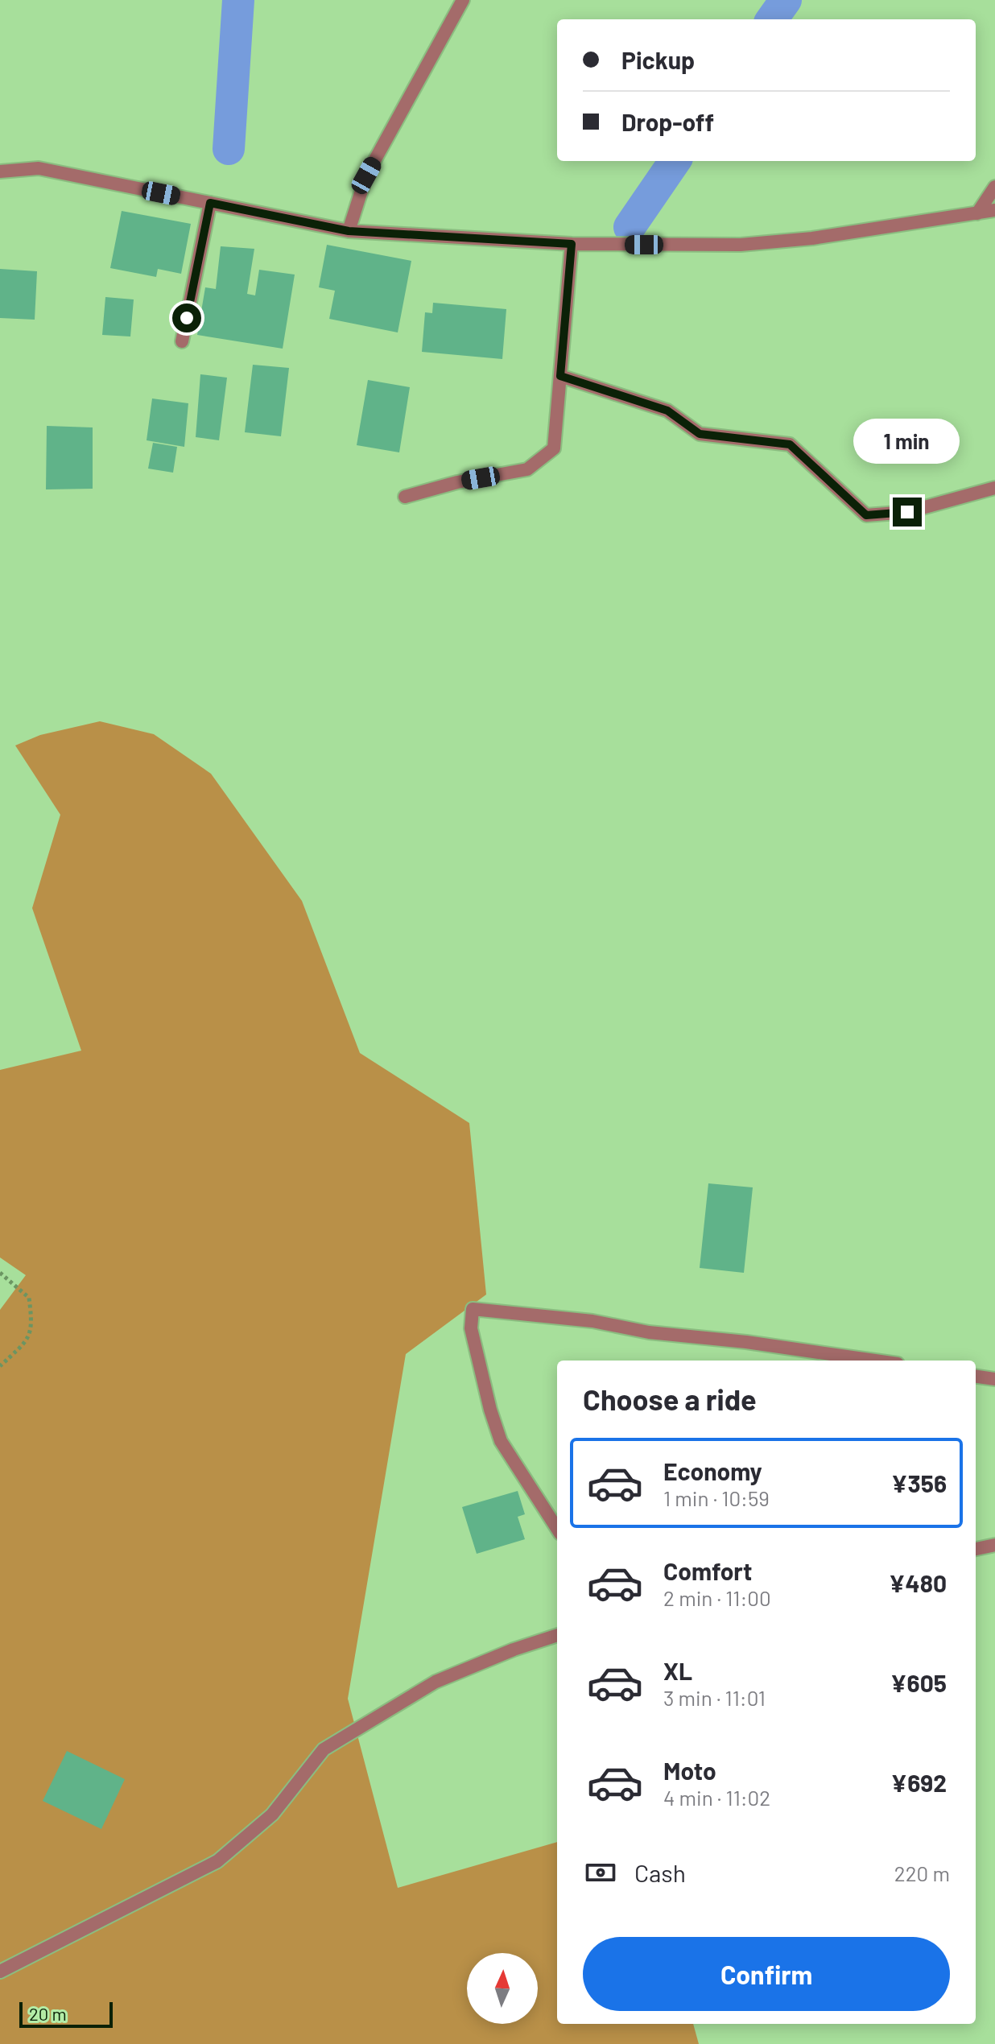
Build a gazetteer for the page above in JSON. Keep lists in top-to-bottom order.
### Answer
{
  "scale_bar": "20 m",
  "north": "top",
  "page": {
    "banner": ["Pickup", "Drop-off"],
    "bubble": "1 min",
    "heading": "Choose a ride",
    "list": [
      {
        "name": "Economy",
        "note": "1 min · 10:59",
        "value": "¥356"
      },
      {
        "name": "Comfort",
        "note": "2 min · 11:00",
        "value": "¥480"
      },
      {
        "name": "XL",
        "note": "3 min · 11:01",
        "value": "¥605"
      },
      {
        "name": "Moto",
        "note": "4 min · 11:02",
        "value": "¥692"
      }
    ],
    "pay": ["Cash", "220 m"],
    "buttons": "Confirm",
    "scale": "20 m"
  }
}
